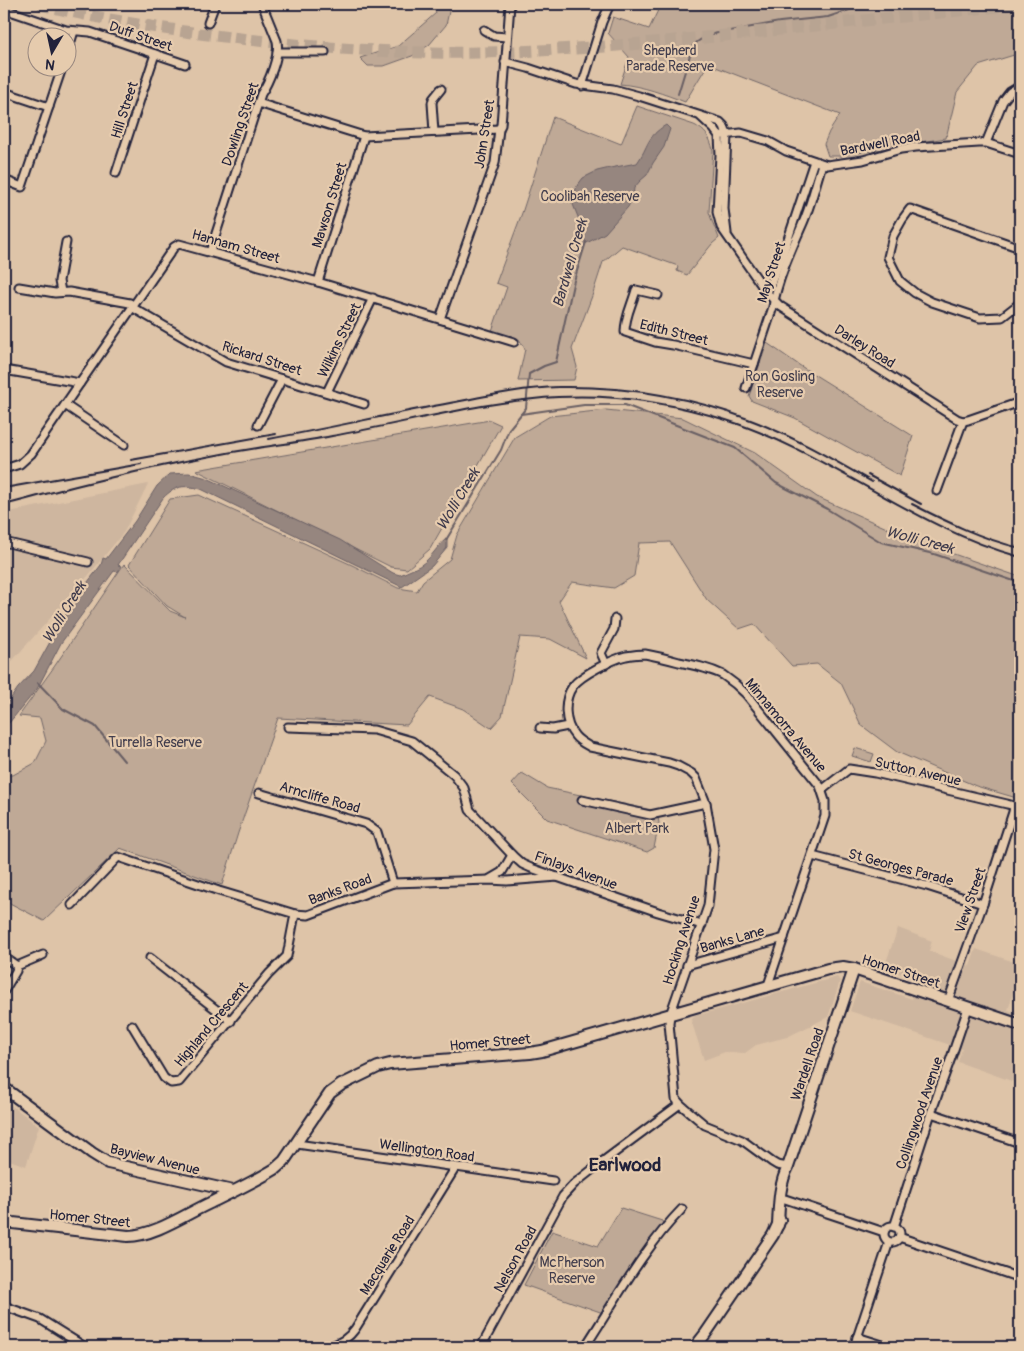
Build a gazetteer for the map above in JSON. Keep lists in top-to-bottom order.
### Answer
{
  "streets": {
    "main road": ["Homer Street", "Wardell Road", "Bayview Avenue"],
    "street": [
      "Duff Street",
      "Hill Street",
      "Dowling Street",
      "John Street",
      "Bardwell Road",
      "Mawson Street",
      "Hannam Street",
      "May Street",
      "Edith Street",
      "Wilkins Street",
      "Darley Road",
      "Rickard Street",
      "Minnamorra Avenue",
      "Sutton Avenue",
      "Arncliffe Road",
      "St Georges Parade",
      "Finlays Avenue",
      "Banks Road",
      "View Street",
      "Banks Lane",
      "Hocking Avenue",
      "Highland Crescent",
      "Collingwood Avenue",
      "Wellington Road",
      "Macquarie Road",
      "Nelson Road"
    ]
  },
  "crossings": [
    ["Duff Street", "Hill Street"],
    ["Dowling Street", "Hannam Street"],
    ["John Street", "Hannam Street"],
    ["Bardwell Road", "May Street"],
    ["Bardwell Road", "Darley Road"],
    ["Mawson Street", "Hannam Street"],
    ["Hannam Street", "Wilkins Street"],
    ["Hannam Street", "Rickard Street"],
    ["May Street", "Edith Street"],
    ["May Street", "Darley Road"],
    ["Wilkins Street", "Rickard Street"],
    ["Minnamorra Avenue", "Sutton Avenue"],
    ["Minnamorra Avenue", "St Georges Parade"],
    ["Minnamorra Avenue", "Banks Lane"],
    ["Minnamorra Avenue", "Hocking Avenue"],
    ["Minnamorra Avenue", "Homer Street"],
    ["Sutton Avenue", "View Street"],
    ["Arncliffe Road", "Banks Road"],
    ["St Georges Parade", "View Street"],
    ["Finlays Avenue", "Banks Road"],
    ["Finlays Avenue", "Hocking Avenue"],
    ["Banks Road", "Highland Crescent"],
    ["View Street", "Homer Street"],
    ["Banks Lane", "Hocking Avenue"],
    ["Hocking Avenue", "Homer Street"],
    ["Homer Street", "Wardell Road"],
    ["Homer Street", "Collingwood Avenue"],
    ["Homer Street", "Wellington Road"],
    ["Homer Street", "Bayview Avenue"],
    ["Wellington Road", "Macquarie Road"]
  ],
  "districts": ["Earlwood"],
  "water": ["Bardwell Creek", "Wolli Creek"],
  "parks": [
    "Shepherd Parade Reserve",
    "Coolibah Reserve",
    "Ron Gosling Reserve",
    "Turrella Reserve",
    "Albert Park",
    "McPherson Reserve"
  ],
  "north": "bottom"
}
